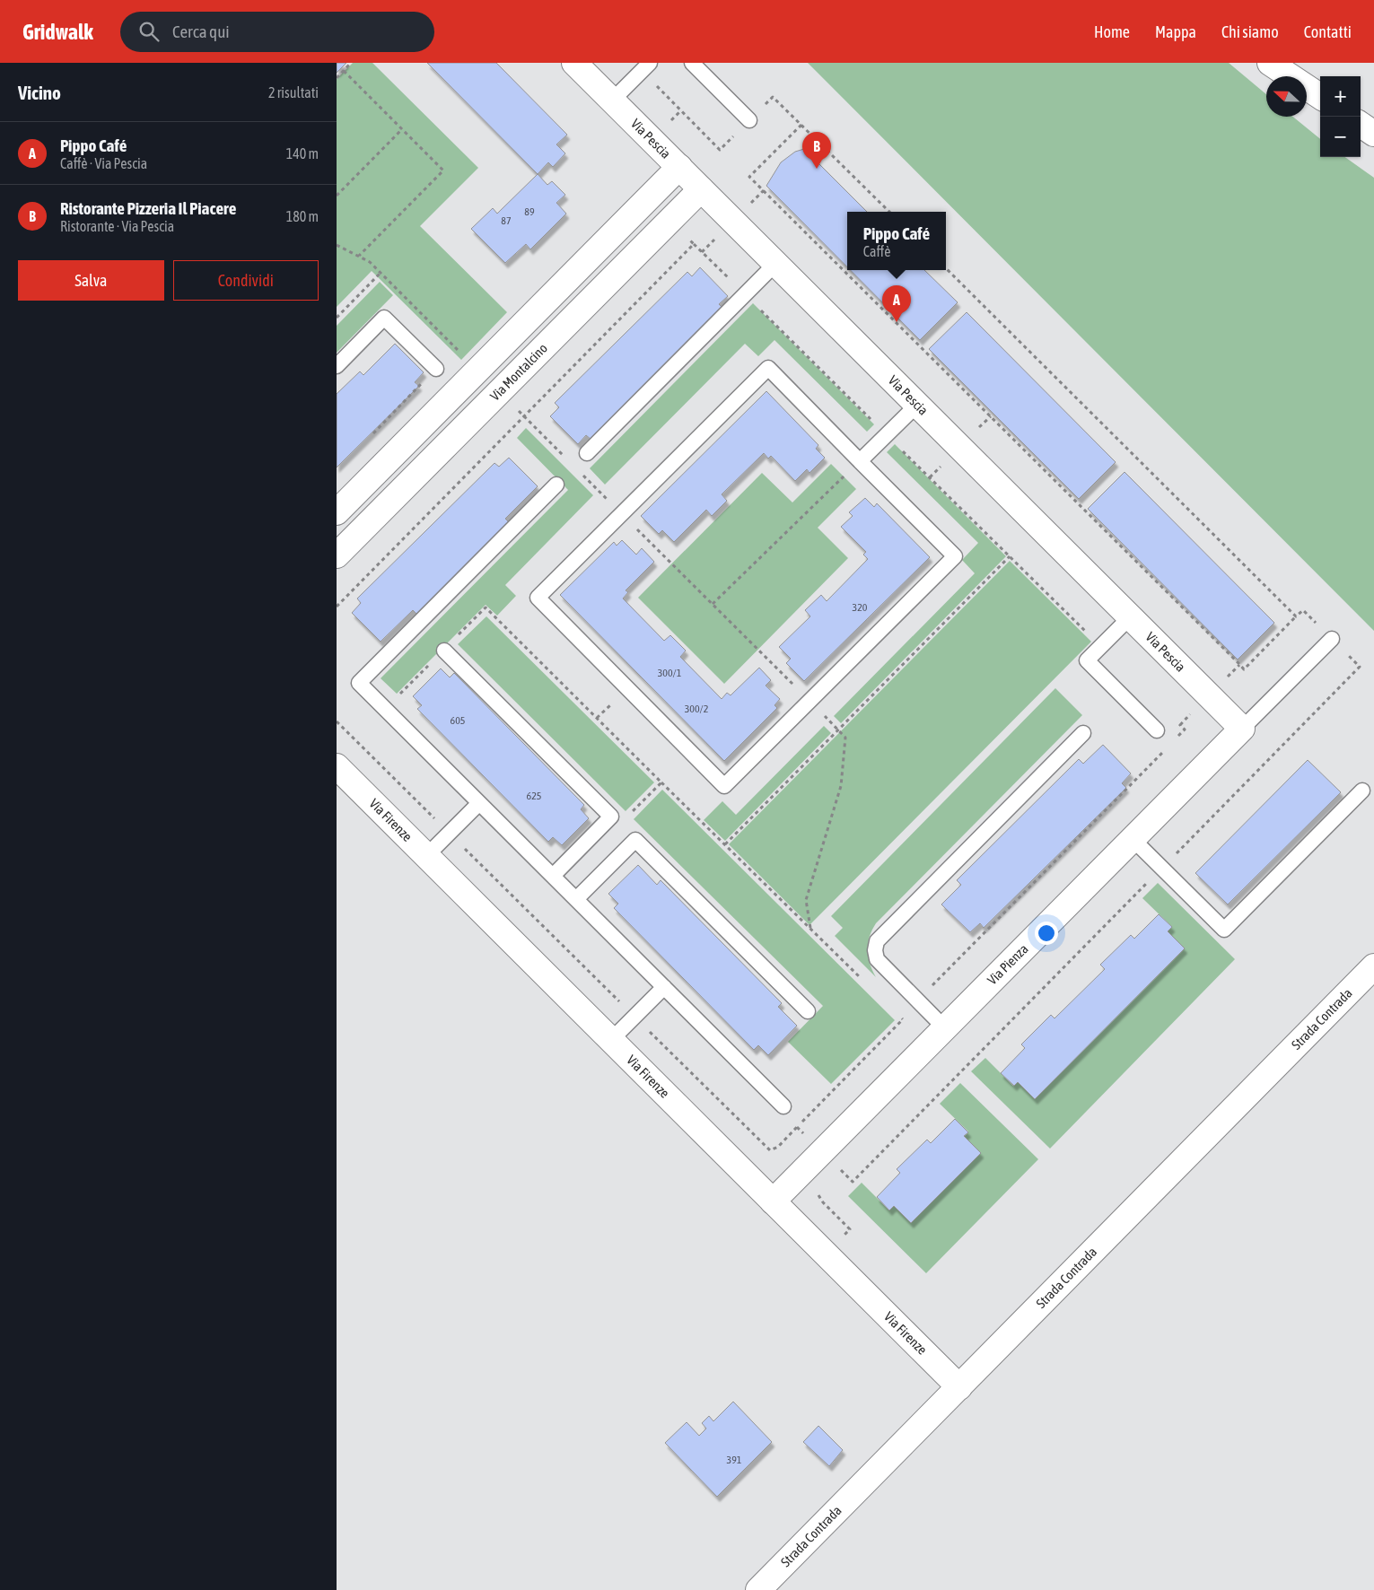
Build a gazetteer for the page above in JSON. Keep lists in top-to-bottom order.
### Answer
{
  "streets": {
    "street": [
      "Via Pescia",
      "Via Montalcino",
      "Via Firenze",
      "Via Pienza",
      "Strada Contrada"
    ]
  },
  "crossings": [
    ["Via Pescia", "Via Montalcino"],
    ["Via Pescia", "Via Pienza"],
    ["Via Firenze", "Via Pienza"],
    ["Via Firenze", "Strada Contrada"]
  ],
  "house_numbers": [
    "89",
    "87",
    "320",
    "300/1",
    "300/2",
    "605",
    "625",
    "391"
  ],
  "north": "left",
  "page": {
    "header": "Gridwalk",
    "search": "Cerca qui",
    "nav": [
      "Home",
      "Mappa",
      "Chi siamo",
      "Contatti"
    ],
    "heading": ["Vicino", "2 risultati"],
    "map_buttons": ["+", "−"],
    "list": [
      {
        "mark": "A",
        "name": "Pippo Café",
        "note": "Caffè · Via Pescia",
        "value": "140 m"
      },
      {
        "mark": "B",
        "name": "Ristorante Pizzeria Il Piacere",
        "note": "Ristorante · Via Pescia",
        "value": "180 m"
      }
    ],
    "pins": ["B", "A"],
    "popup": ["Pippo Café", "Caffè"],
    "buttons": ["Salva", "Condividi"]
  }
}
